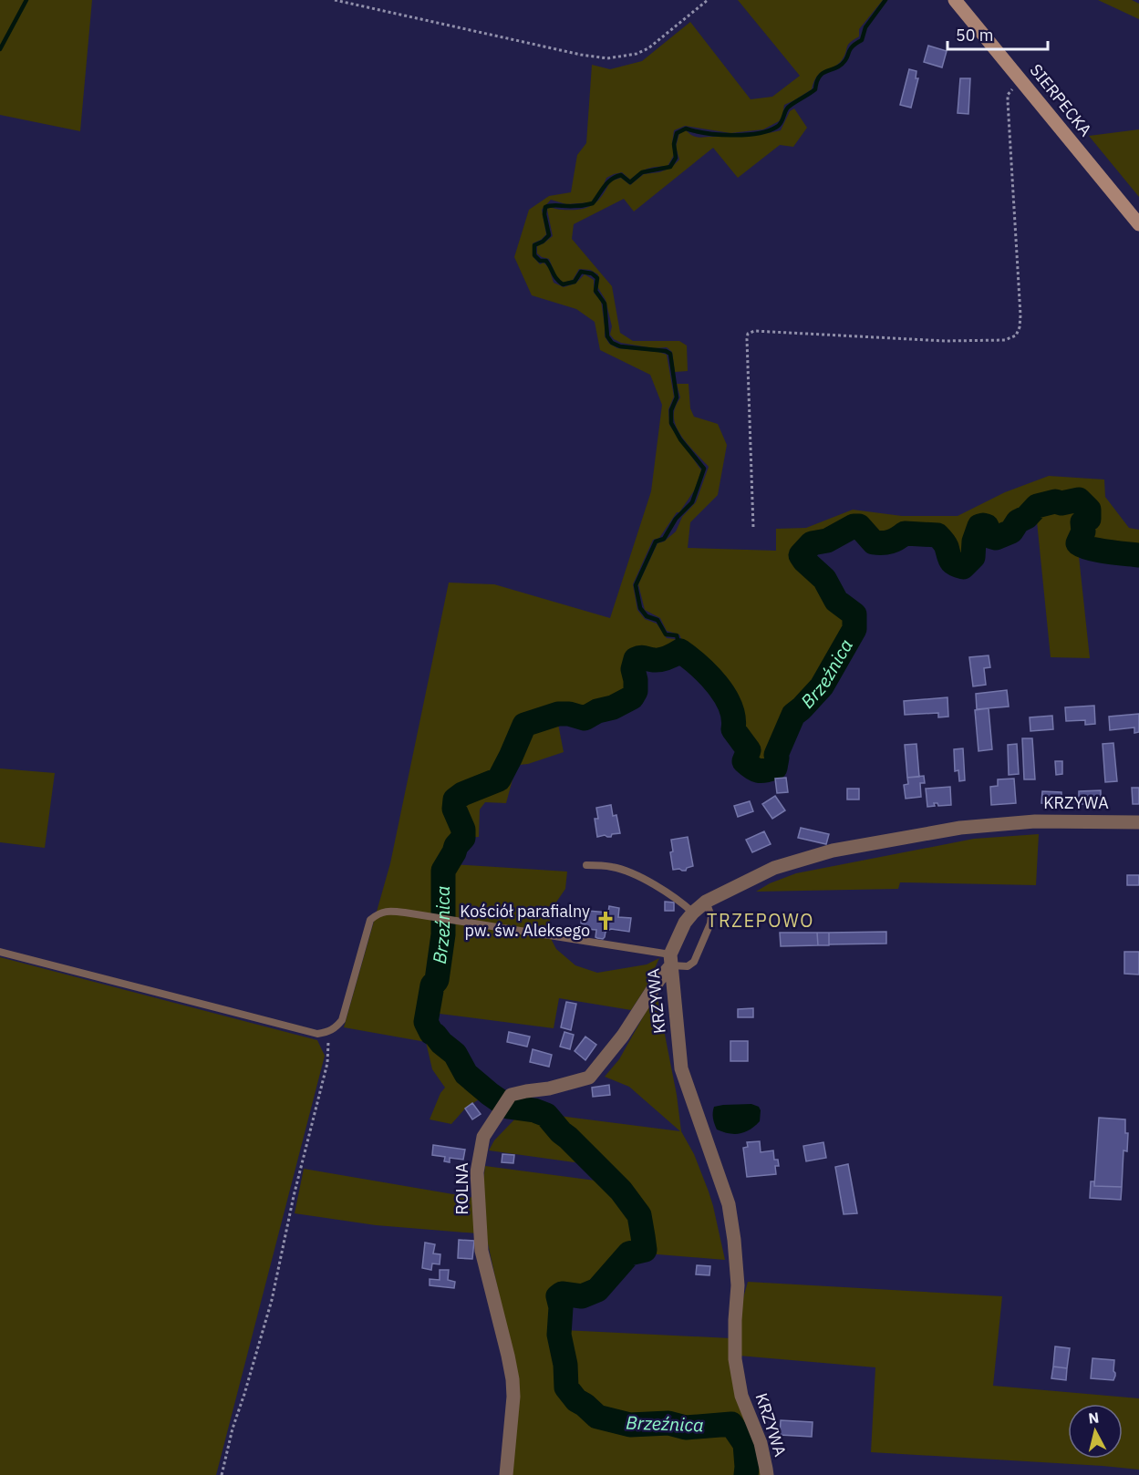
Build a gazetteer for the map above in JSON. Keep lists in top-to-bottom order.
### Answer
{
  "streets": {
    "street": ["SIERPECKA", "KRZYWA", "ROLNA"]
  },
  "crossings": [
    ["KRZYWA", "ROLNA"]
  ],
  "districts": ["TRZEPOWO"],
  "water": ["Brzeźnica"],
  "places": {
    "church": ["Kościół parafialny pw. św. Aleksego"]
  },
  "scale_bar": "50 m",
  "north": "top"
}
